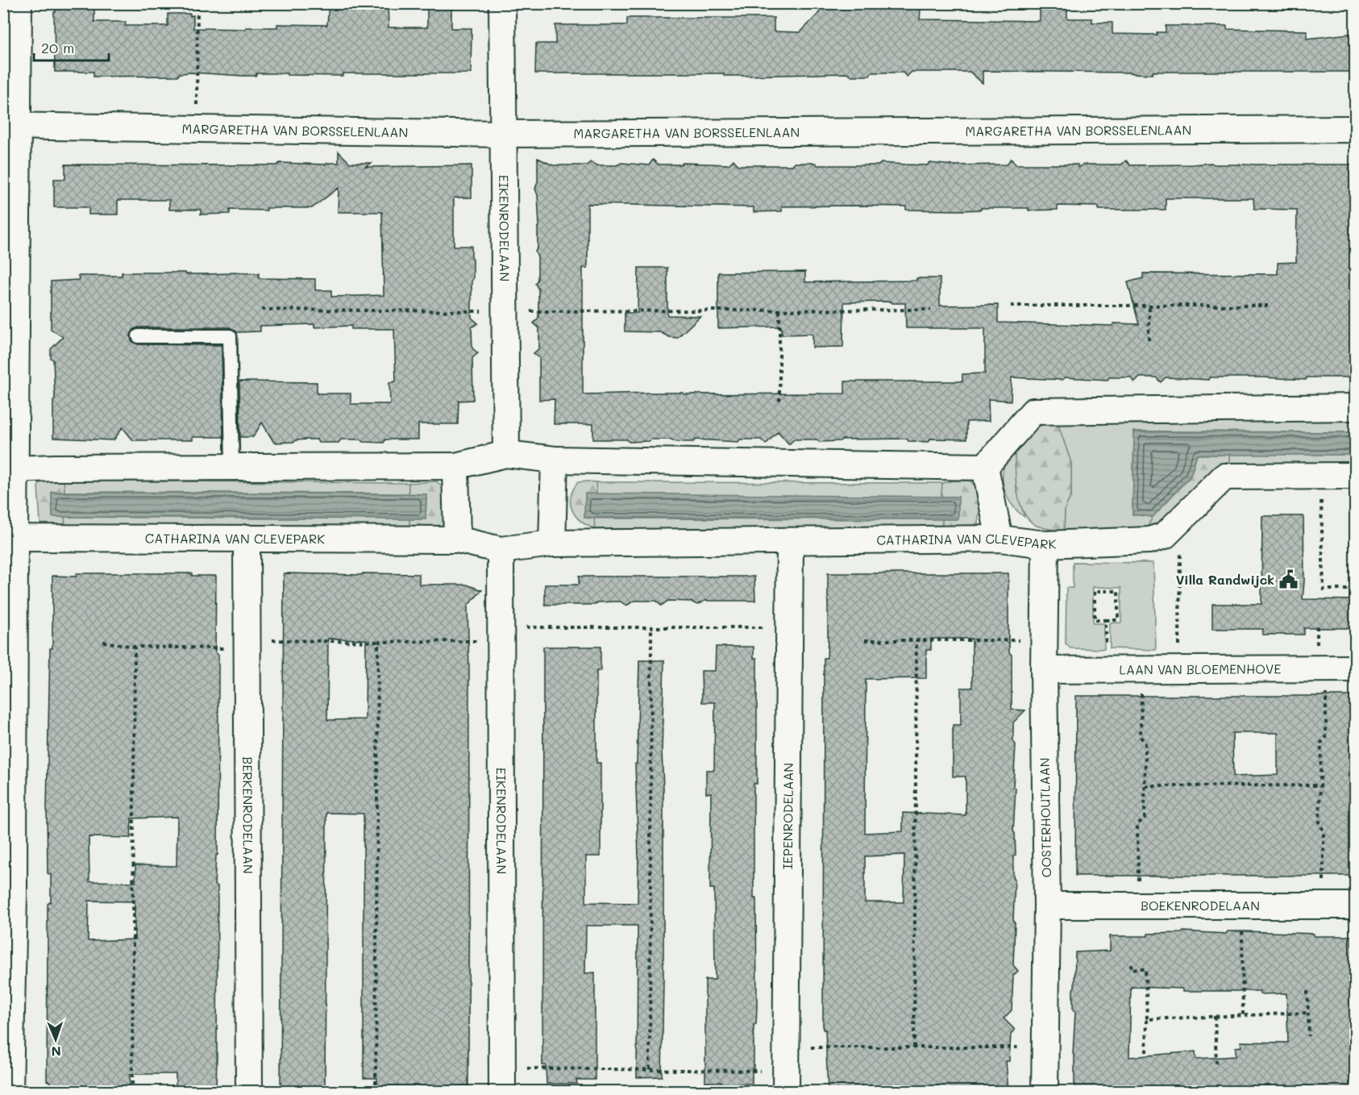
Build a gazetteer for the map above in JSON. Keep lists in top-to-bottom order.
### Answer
{
  "streets": {
    "street": [
      "MARGARETHA VAN BORSSELENLAAN",
      "EIKENRODELAAN",
      "CATHARINA VAN CLEVEPARK",
      "LAAN VAN BLOEMENHOVE",
      "BERKENRODELAAN",
      "IEPENRODELAAN",
      "OOSTERHOUTLAAN",
      "BOEKENRODELAAN"
    ]
  },
  "crossings": [
    ["MARGARETHA VAN BORSSELENLAAN", "EIKENRODELAAN"],
    ["EIKENRODELAAN", "CATHARINA VAN CLEVEPARK"],
    ["CATHARINA VAN CLEVEPARK", "BERKENRODELAAN"],
    ["CATHARINA VAN CLEVEPARK", "IEPENRODELAAN"],
    ["CATHARINA VAN CLEVEPARK", "OOSTERHOUTLAAN"],
    ["LAAN VAN BLOEMENHOVE", "OOSTERHOUTLAAN"],
    ["OOSTERHOUTLAAN", "BOEKENRODELAAN"]
  ],
  "places": {
    "public building": ["Villa Randwijck"]
  },
  "scale_bar": "20 m",
  "north": "bottom"
}
